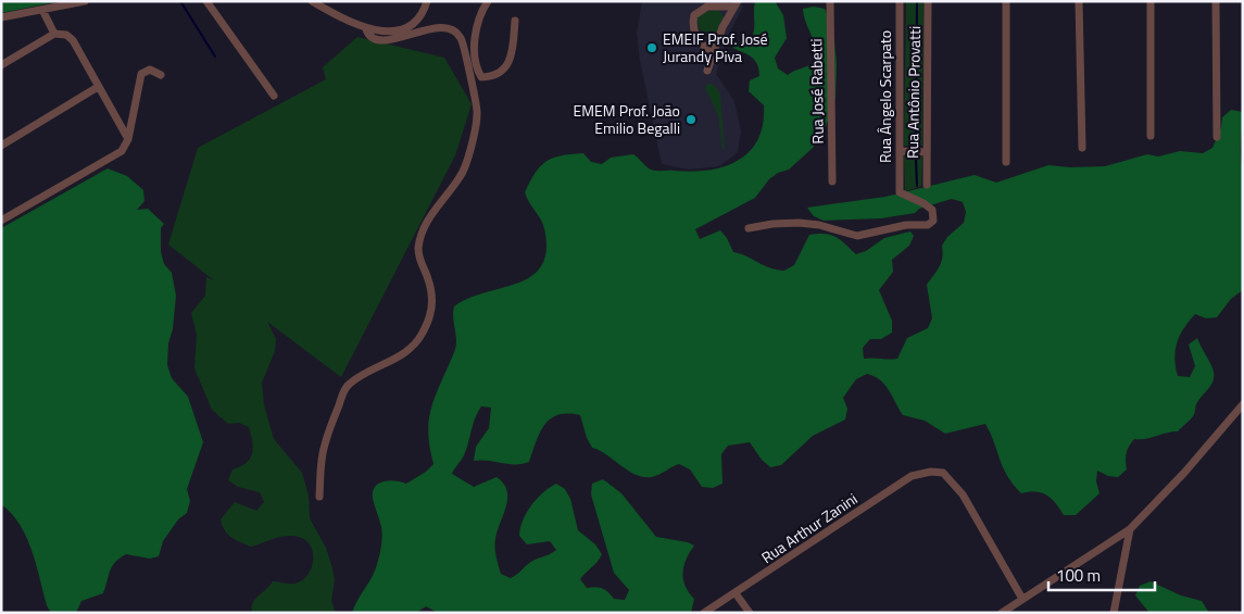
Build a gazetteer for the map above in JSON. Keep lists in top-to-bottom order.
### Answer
{
  "streets": {
    "street": [
      "Rua José Rabetti",
      "Rua Antônio Provatti",
      "Rua Ângelo Scarpato",
      "Rua Arthur Zanini"
    ]
  },
  "places": ["EMEIF Prof. José Jurandy Piva", "EMEM Prof. João Emilio Begalli"],
  "scale_bar": "100 m"
}
